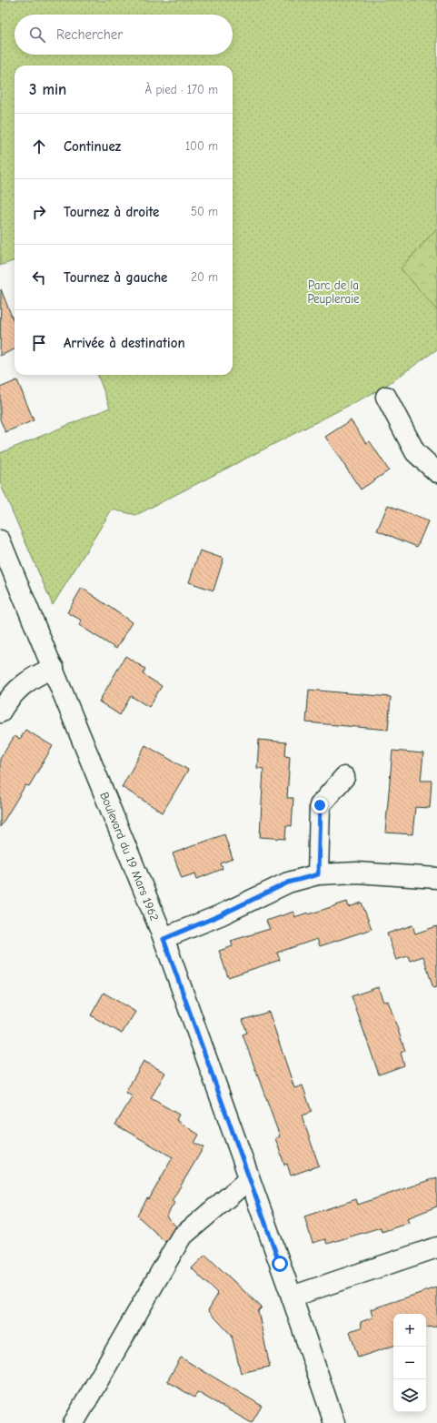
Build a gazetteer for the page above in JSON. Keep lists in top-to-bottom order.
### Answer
{
  "streets": {
    "street": ["Boulevard du 19 Mars 1962"]
  },
  "parks": ["Parc de la Peupleraie"],
  "page": {
    "search": "Rechercher",
    "heading": ["3 min", "À pied · 170 m"],
    "list": [
      ["Continuez", "100 m"],
      ["Tournez à droite", "50 m"],
      ["Tournez à gauche", "20 m"],
      "Arrivée à destination"
    ],
    "map_buttons": ["+", "−"]
  }
}
